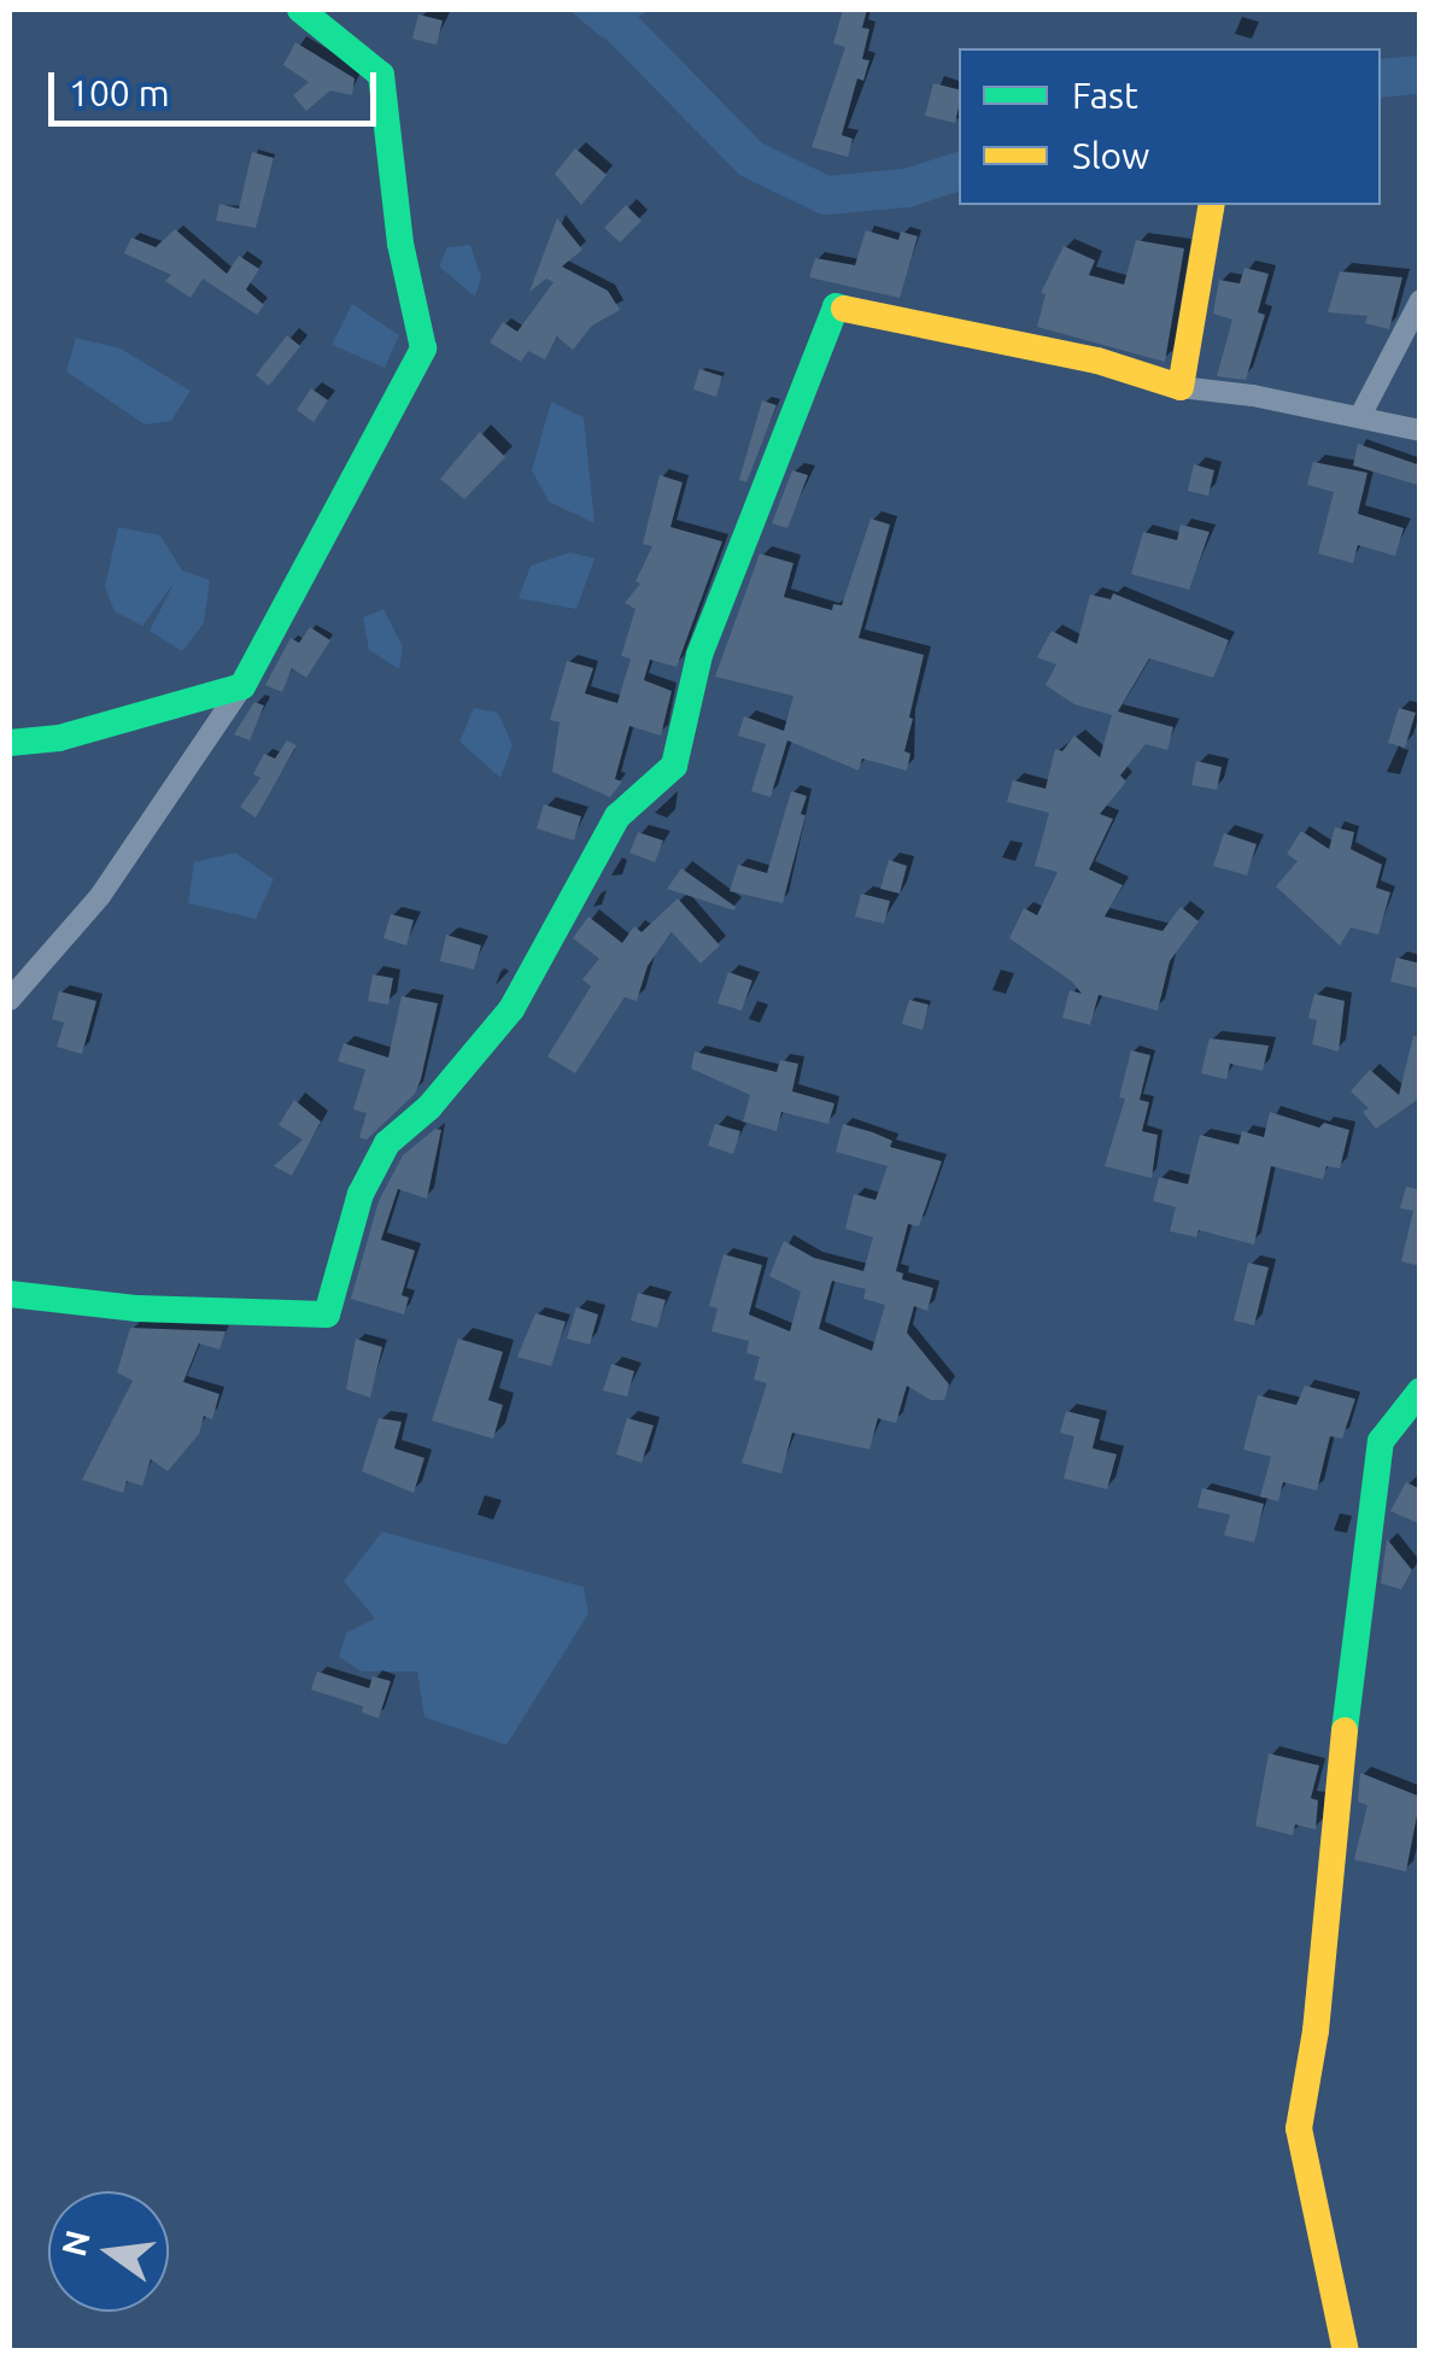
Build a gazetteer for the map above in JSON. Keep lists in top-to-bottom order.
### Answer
{
  "legend": ["Fast", "Slow"],
  "scale_bar": "100 m",
  "north": "left"
}
